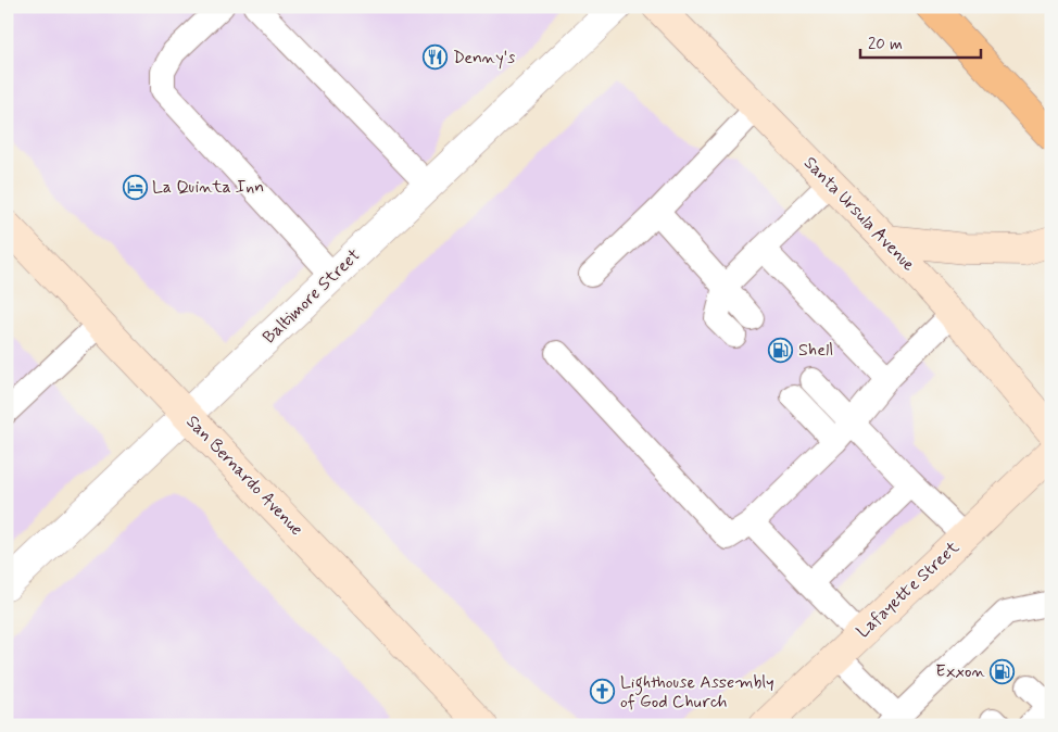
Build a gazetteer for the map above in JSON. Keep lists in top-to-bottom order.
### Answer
{
  "streets": {
    "main road": ["Santa Ursula Avenue", "San Bernardo Avenue", "Lafayette Street"],
    "street": ["Baltimore Street"]
  },
  "crossings": [
    ["Baltimore Street", "San Bernardo Avenue"]
  ],
  "places": {
    "restaurant": ["Denny's"],
    "hotel": ["La Quinta Inn"],
    "fuel station": ["Shell", "Exxon"],
    "church": ["Lighthouse Assembly of God Church"]
  },
  "scale_bar": "20 m"
}
